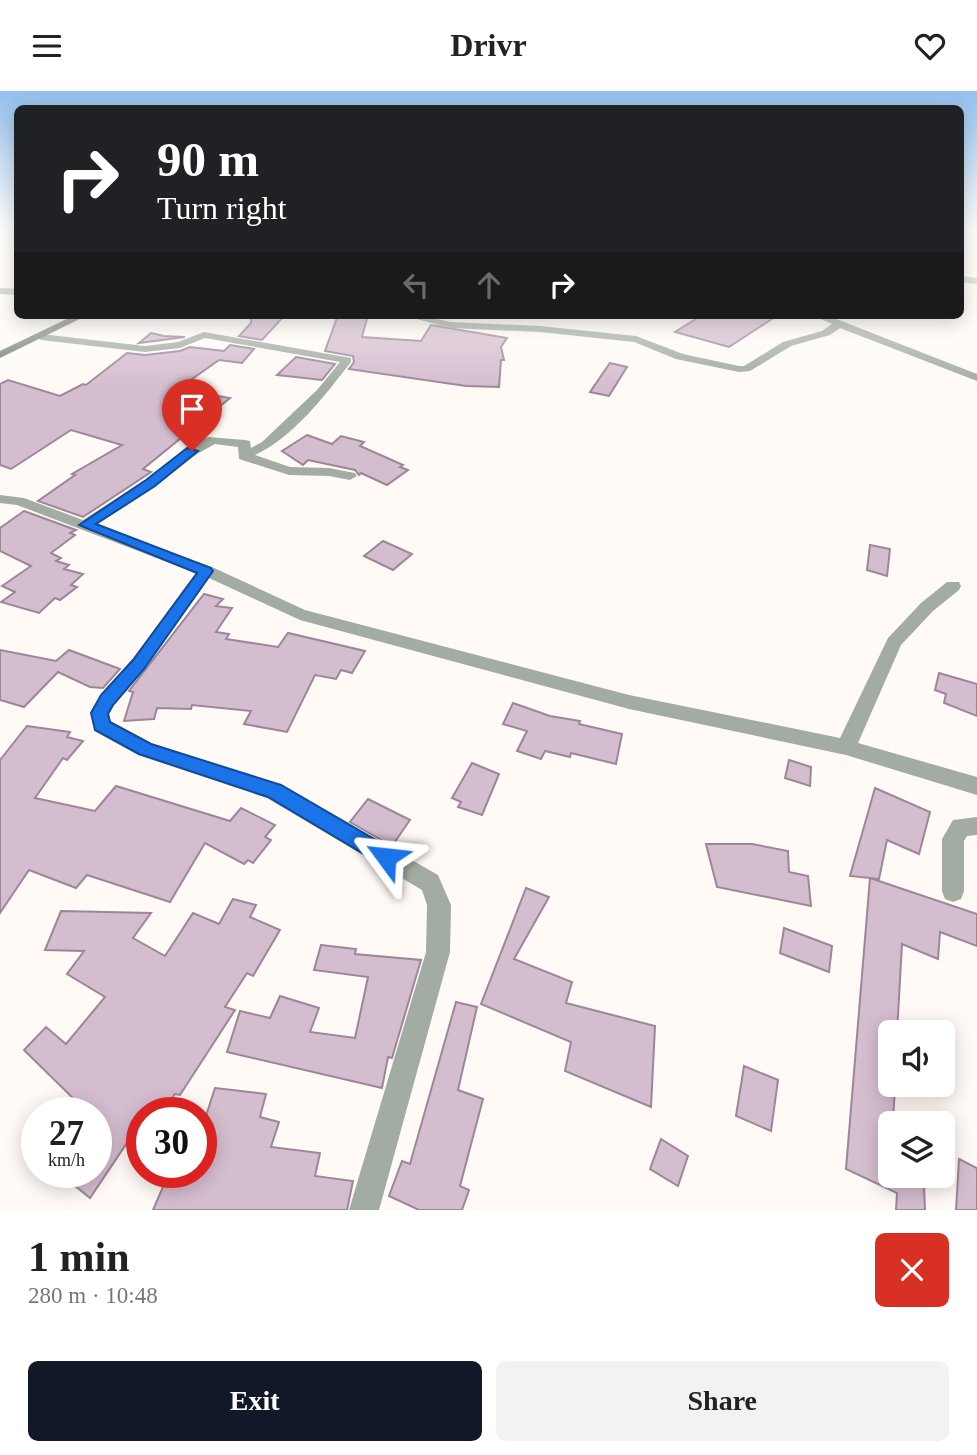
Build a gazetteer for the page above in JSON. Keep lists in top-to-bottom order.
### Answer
{
  "page": {
    "header": "Drivr",
    "turn": ["90 m", "Turn right"],
    "speed": "27 km/h",
    "limit": "30",
    "heading": ["1 min", "280 m · 10:48"],
    "buttons": ["Exit", "Share"]
  }
}
